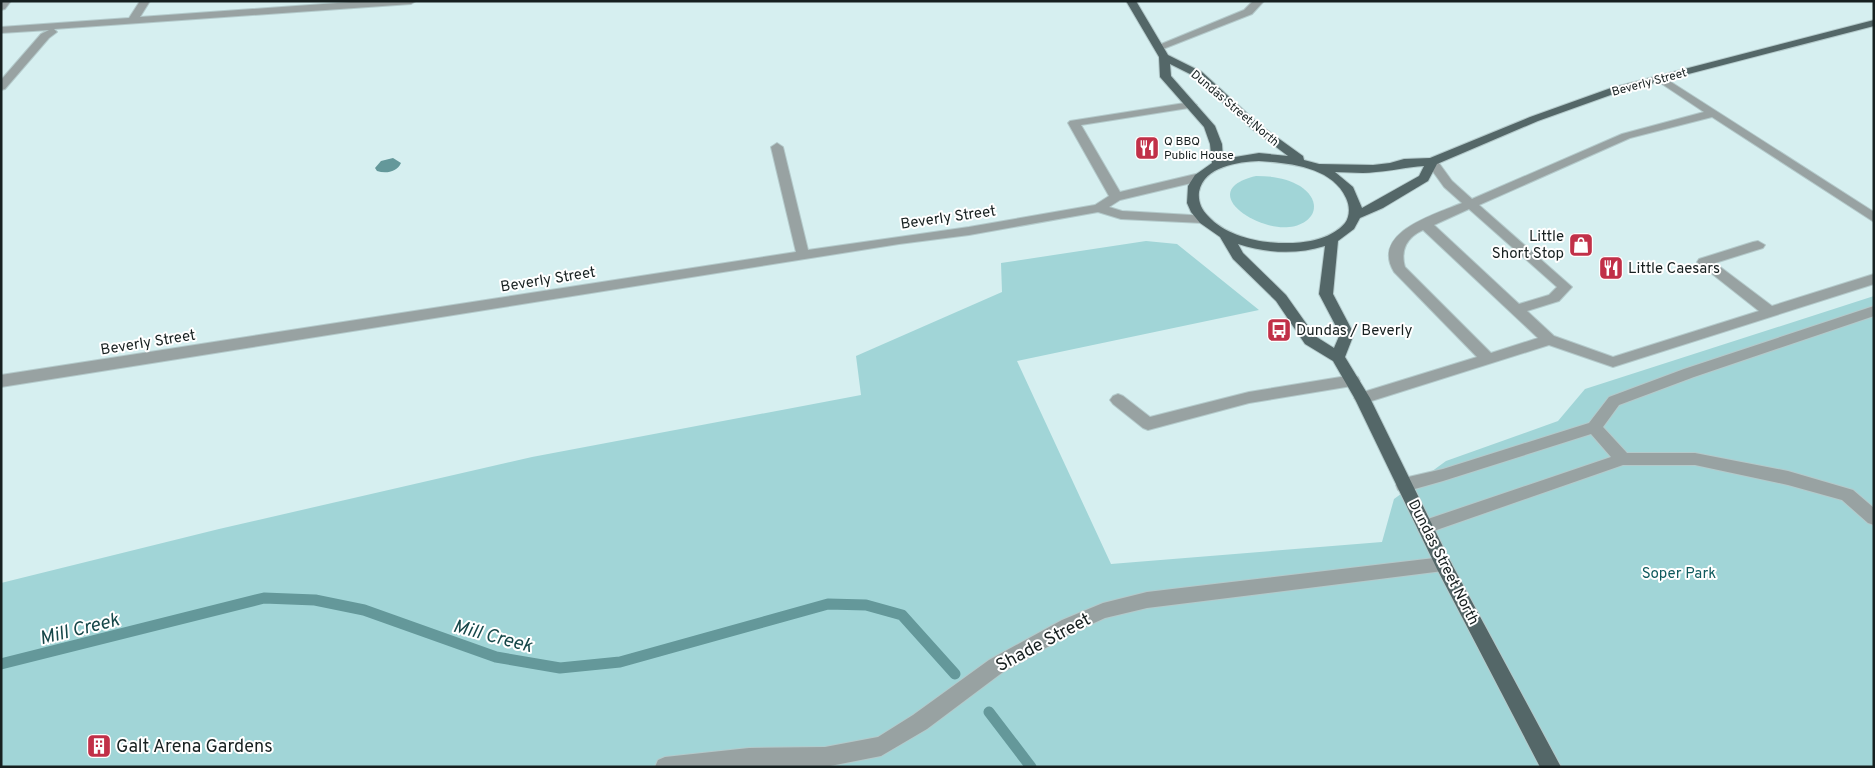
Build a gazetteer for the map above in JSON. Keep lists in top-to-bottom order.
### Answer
{
  "streets": {
    "main road": ["Beverly Street", "Dundas Street North"],
    "street": ["Shade Street"]
  },
  "crossings": [
    ["Beverly Street", "Dundas Street North"],
    ["Dundas Street North", "Shade Street"]
  ],
  "water": ["Mill Creek"],
  "parks": ["Soper Park"],
  "places": {
    "restaurant": ["Q BBQ Public House", "Little Caesars"],
    "shop": ["Little Short Stop"],
    "bus stop": ["Dundas / Beverly"],
    "building": ["Galt Arena Gardens"]
  }
}
